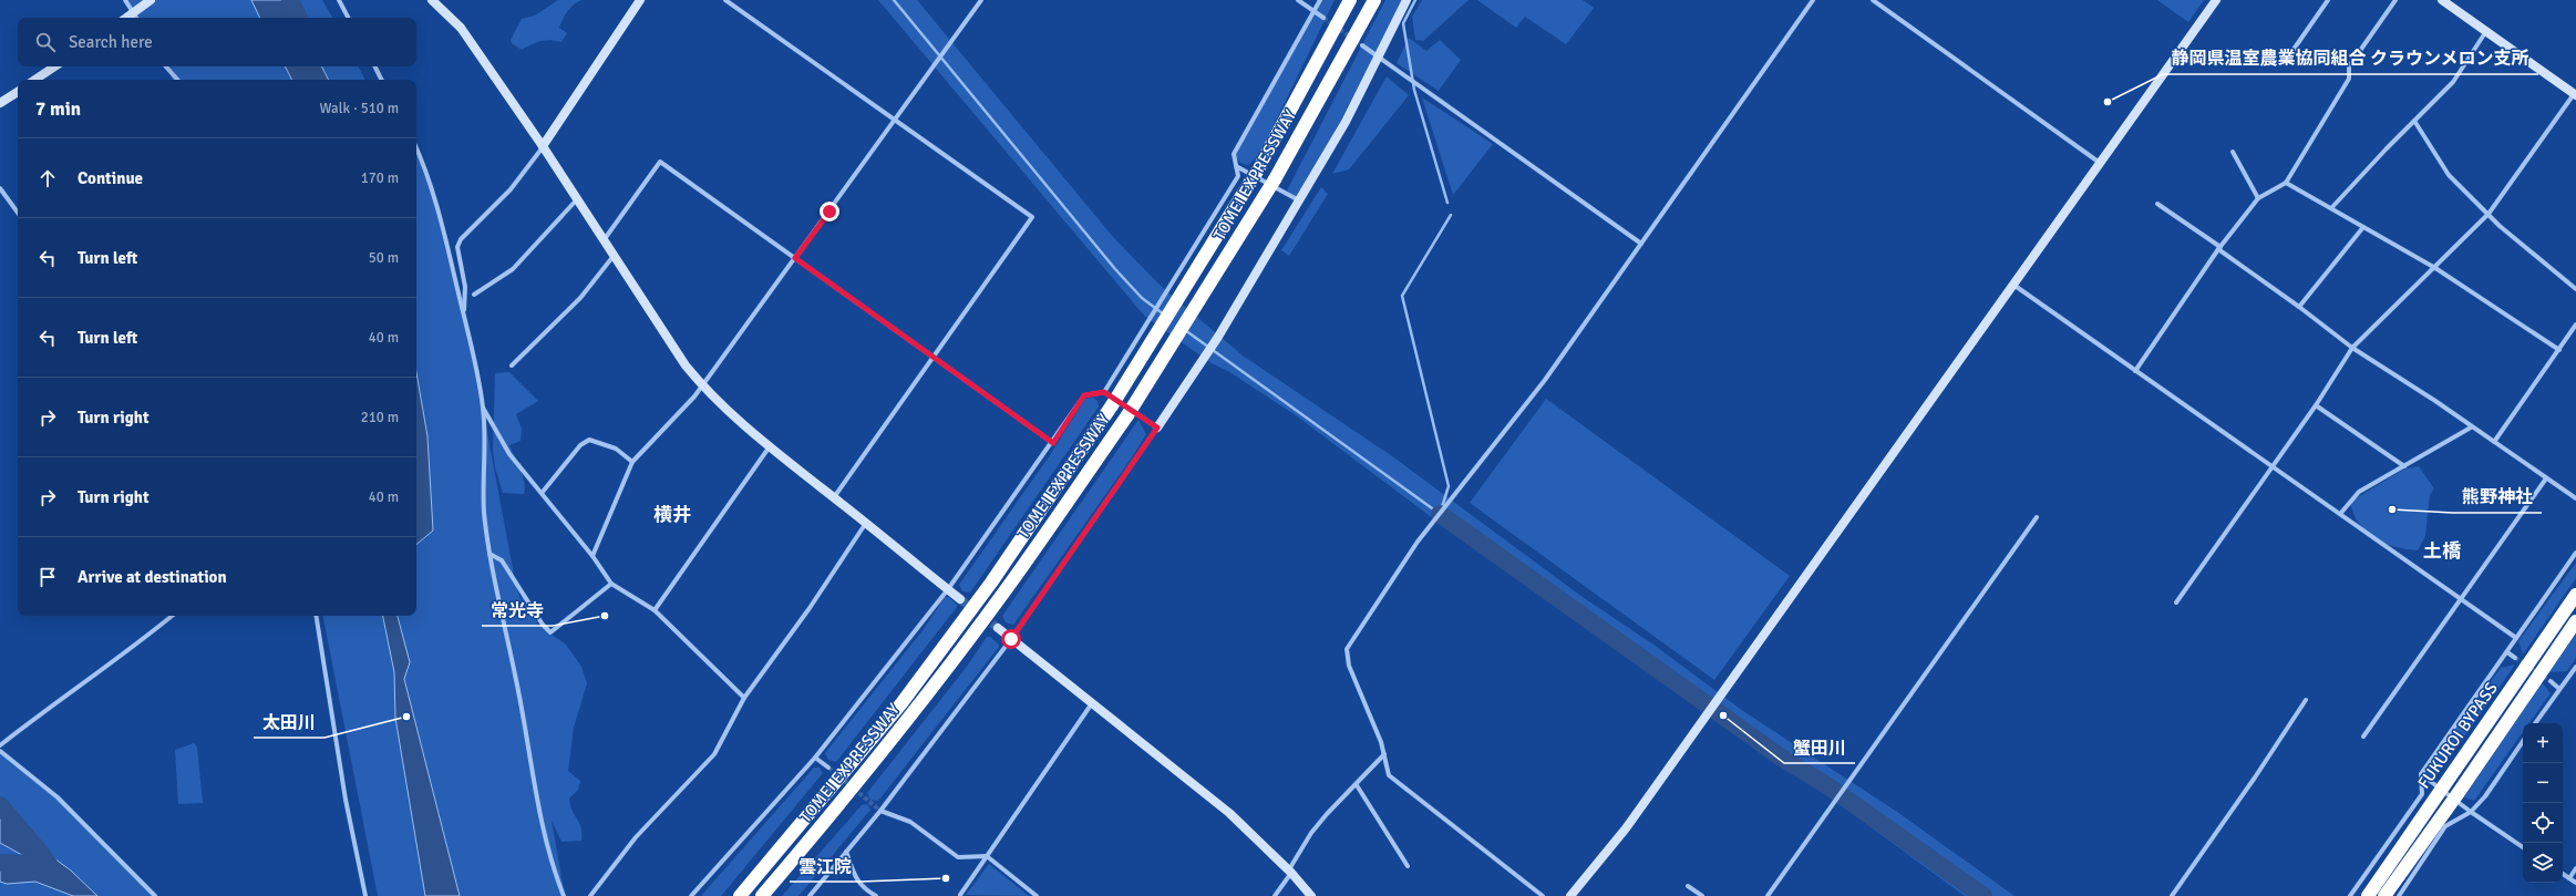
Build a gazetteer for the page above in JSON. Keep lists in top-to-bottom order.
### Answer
{
  "streets": {
    "highway": ["TOMEI EXPRESSWAY", "FUKUROI BYPASS"]
  },
  "districts": ["横井", "土橋"],
  "places": [
    "静岡県温室農業協同組合 クラウンメロン支所",
    "熊野神社",
    "常光寺",
    "蟹田川",
    "太田川",
    "雲江院"
  ],
  "page": {
    "search": "Search here",
    "heading": ["7 min", "Walk · 510 m"],
    "list": [
      ["Continue", "170 m"],
      ["Turn left", "50 m"],
      ["Turn left", "40 m"],
      ["Turn right", "210 m"],
      ["Turn right", "40 m"],
      "Arrive at destination"
    ],
    "map_buttons": ["+", "−"]
  }
}
